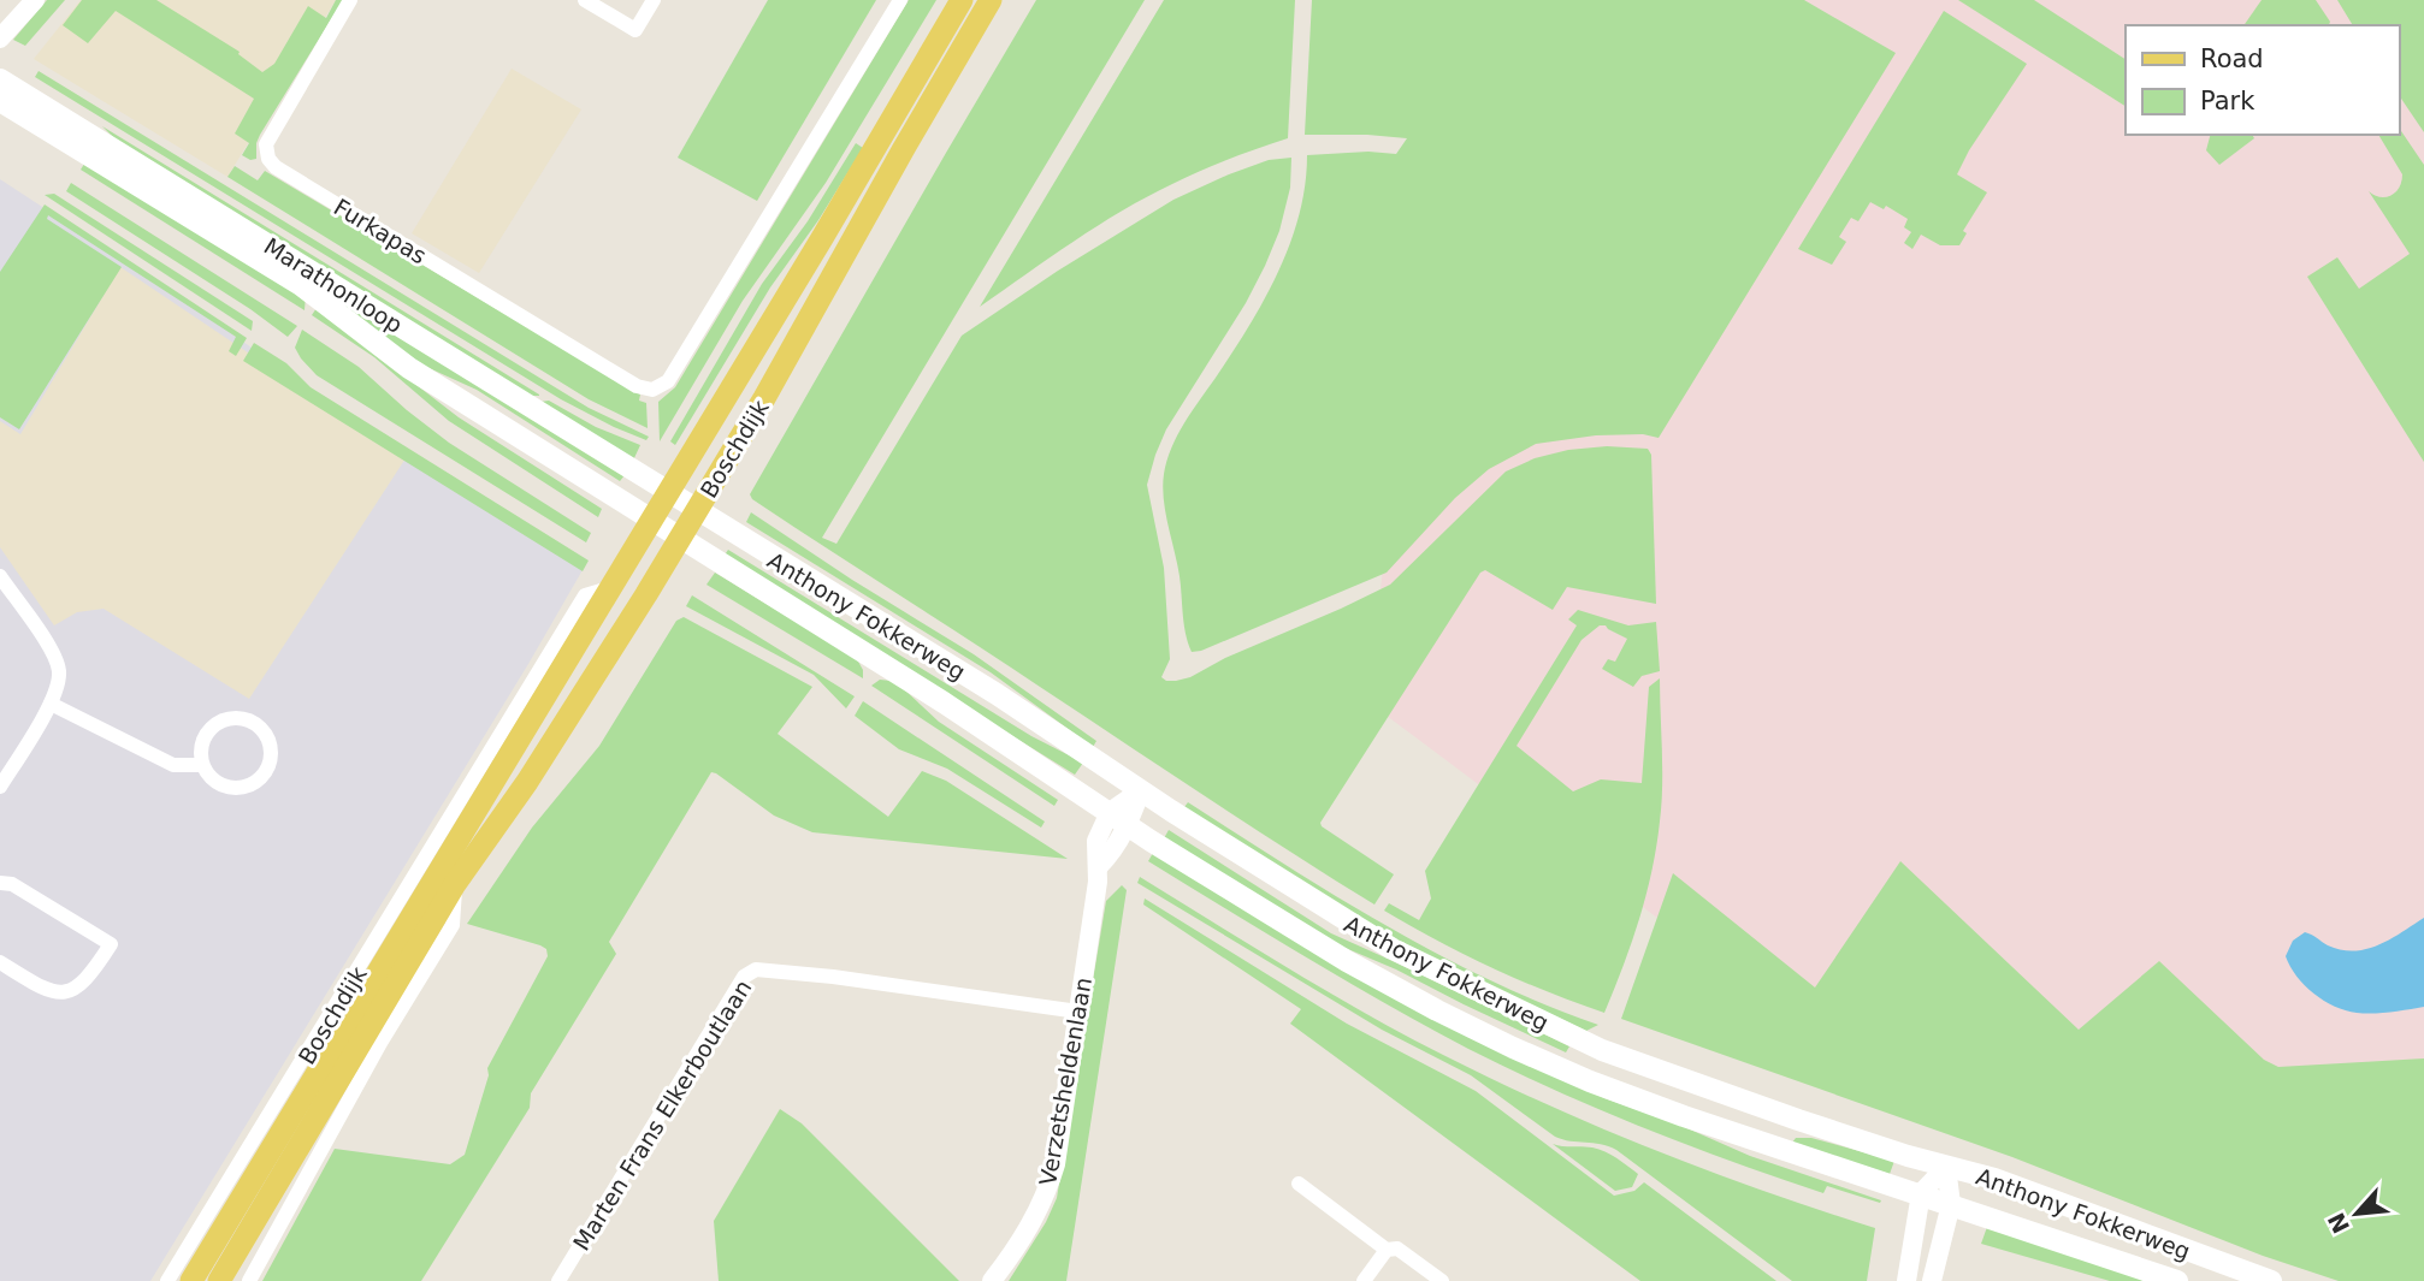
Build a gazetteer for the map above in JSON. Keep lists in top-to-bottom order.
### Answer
{
  "streets": {
    "main road": ["Marathonloop", "Boschdijk", "Anthony Fokkerweg"],
    "street": ["Furkapas", "Verzetsheldenlaan", "Marten Frans Elkerboutlaan"]
  },
  "crossings": [
    ["Marathonloop", "Boschdijk"],
    ["Marathonloop", "Anthony Fokkerweg"],
    ["Boschdijk", "Anthony Fokkerweg"],
    ["Anthony Fokkerweg", "Verzetsheldenlaan"],
    ["Verzetsheldenlaan", "Marten Frans Elkerboutlaan"]
  ],
  "legend": ["Road", "Park"],
  "north": "bottom left"
}
